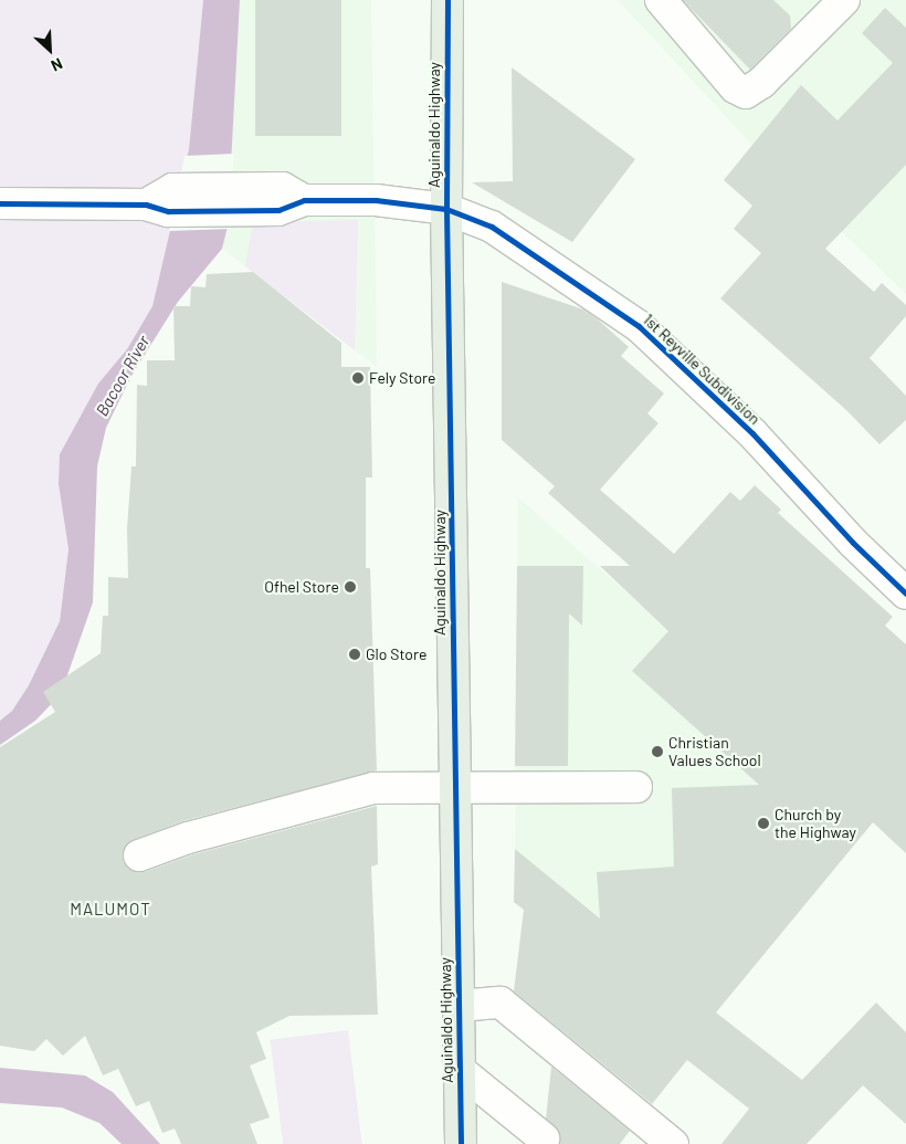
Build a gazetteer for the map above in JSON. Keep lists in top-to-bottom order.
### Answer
{
  "streets": {
    "highway": ["Aguinaldo Highway"],
    "street": ["1st Reyville Subdivision"]
  },
  "crossings": [
    ["Aguinaldo Highway", "1st Reyville Subdivision"]
  ],
  "districts": ["MALUMOT"],
  "water": ["Bacoor River"],
  "places": [
    "Fely Store",
    "Ofhel Store",
    "Glo Store",
    "Christian Values School",
    "Church by the Highway"
  ],
  "north": "bottom right"
}
